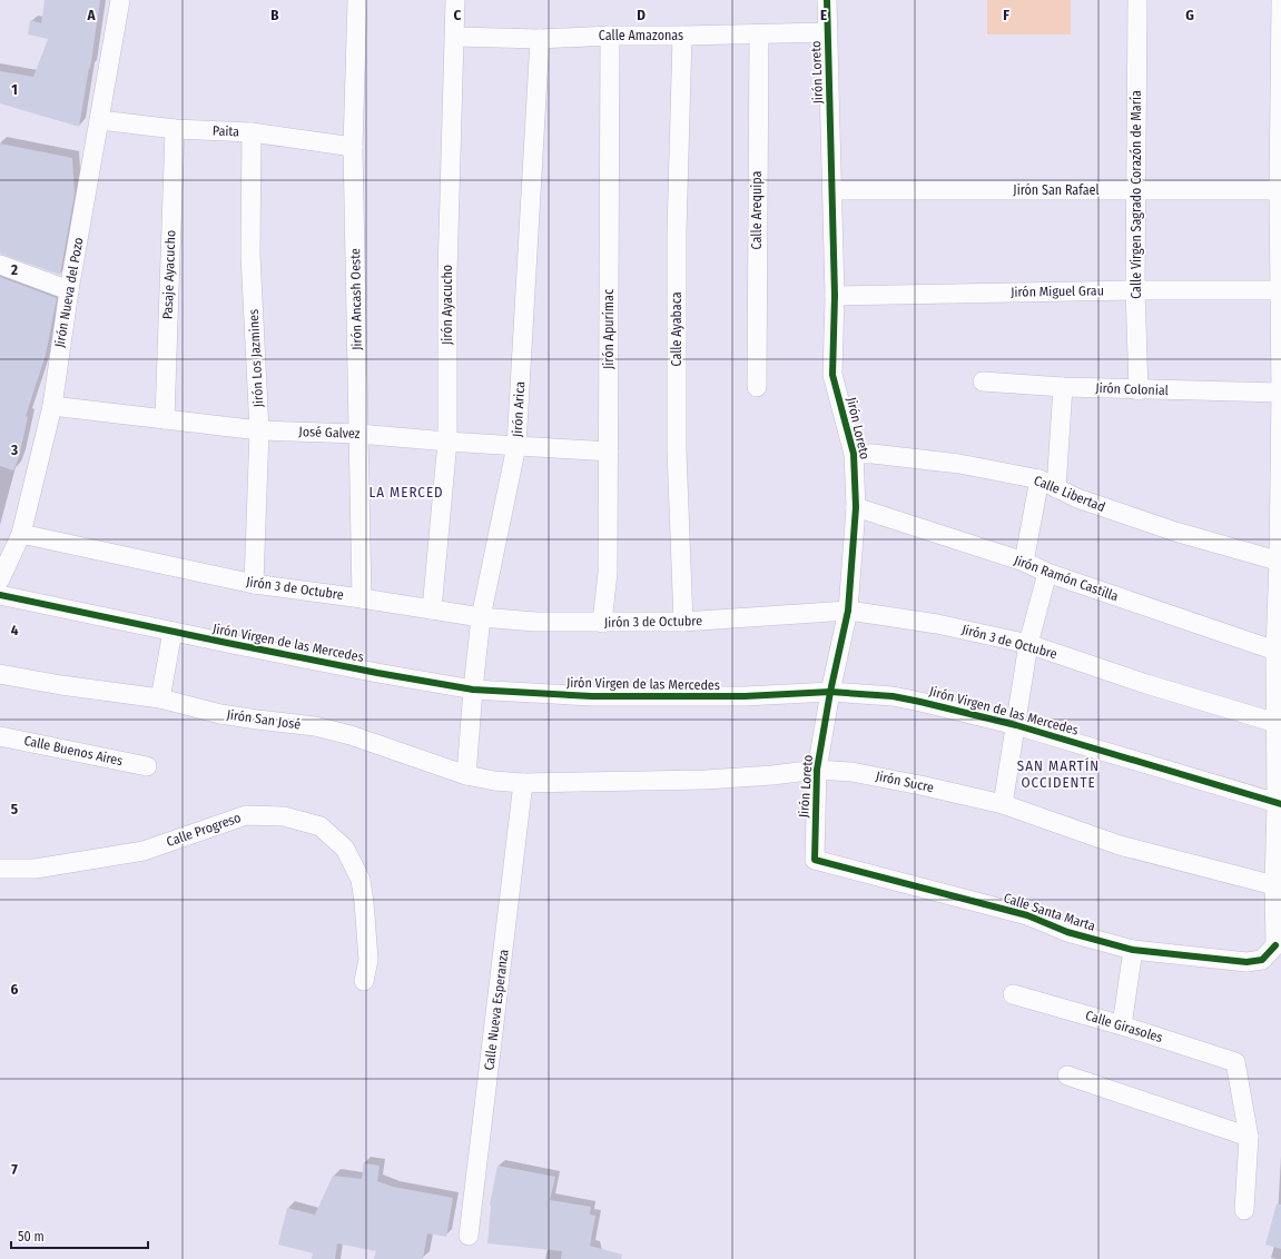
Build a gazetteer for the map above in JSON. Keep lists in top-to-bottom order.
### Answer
{
  "streets": {
    "street": [
      "Calle Amazonas",
      "Jirón Loreto",
      "Paita",
      "Jirón San Rafael",
      "Calle Virgen Sagrado Corazón de María",
      "Calle Arequipa",
      "Pasaje Ayacucho",
      "Jirón Miguel Grau",
      "Jirón Nueva del Pozo",
      "Jirón Ancash Oeste",
      "Jirón Ayacucho",
      "Jirón Apurímac",
      "Calle Ayabaca",
      "Jirón Los Jazmines",
      "Jirón Colonial",
      "Jirón Arica",
      "José Galvez",
      "Calle Libertad",
      "Jirón Ramón Castilla",
      "Jirón 3 de Octubre",
      "Jirón Virgen de las Mercedes",
      "Jirón San José",
      "Calle Buenos Aires",
      "Jirón Sucre",
      "Calle Progreso",
      "Calle Santa Marta",
      "Calle Nueva Esperanza",
      "Calle Girasoles"
    ]
  },
  "crossings": [
    ["Calle Amazonas", "Jirón Loreto"],
    ["Calle Amazonas", "Calle Arequipa"],
    ["Calle Amazonas", "Jirón Ayacucho"],
    ["Calle Amazonas", "Jirón Apurímac"],
    ["Calle Amazonas", "Calle Ayabaca"],
    ["Calle Amazonas", "Jirón Arica"],
    ["Jirón Loreto", "Jirón San Rafael"],
    ["Jirón Loreto", "Jirón Miguel Grau"],
    ["Jirón Loreto", "Calle Libertad"],
    ["Jirón Loreto", "Jirón Ramón Castilla"],
    ["Jirón Loreto", "Jirón 3 de Octubre"],
    ["Jirón Loreto", "Jirón Virgen de las Mercedes"],
    ["Jirón Loreto", "Jirón Sucre"],
    ["Jirón Loreto", "Calle Santa Marta"],
    ["Paita", "Pasaje Ayacucho"],
    ["Paita", "Jirón Nueva del Pozo"],
    ["Paita", "Jirón Ancash Oeste"],
    ["Paita", "Jirón Los Jazmines"],
    ["Jirón San Rafael", "Calle Virgen Sagrado Corazón de María"],
    ["Calle Virgen Sagrado Corazón de María", "Jirón Miguel Grau"],
    ["Calle Virgen Sagrado Corazón de María", "Jirón Colonial"],
    ["Pasaje Ayacucho", "José Galvez"],
    ["Jirón Nueva del Pozo", "José Galvez"],
    ["Jirón Nueva del Pozo", "Jirón 3 de Octubre"],
    ["Jirón Ancash Oeste", "José Galvez"],
    ["Jirón Ancash Oeste", "Jirón 3 de Octubre"],
    ["Jirón Ayacucho", "José Galvez"],
    ["Jirón Ayacucho", "Jirón 3 de Octubre"],
    ["Jirón Apurímac", "José Galvez"],
    ["Jirón Apurímac", "Jirón 3 de Octubre"],
    ["Calle Ayabaca", "Jirón 3 de Octubre"],
    ["Jirón Los Jazmines", "José Galvez"],
    ["Jirón Los Jazmines", "Jirón 3 de Octubre"],
    ["Jirón Arica", "José Galvez"],
    ["Jirón Arica", "Jirón 3 de Octubre"],
    ["Jirón Arica", "Jirón Virgen de las Mercedes"],
    ["Jirón Arica", "Jirón San José"],
    ["Jirón San José", "Jirón Sucre"],
    ["Jirón San José", "Calle Nueva Esperanza"],
    ["Jirón Sucre", "Calle Nueva Esperanza"]
  ],
  "districts": ["LA MERCED", "SAN MARTÍN OCCIDENTE"],
  "scale_bar": "50 m",
  "grid": {
    "columns": [
      "A",
      "B",
      "C",
      "D",
      "E",
      "F",
      "G"
    ],
    "rows": [
      "1",
      "2",
      "3",
      "4",
      "5",
      "6",
      "7"
    ]
  }
}
